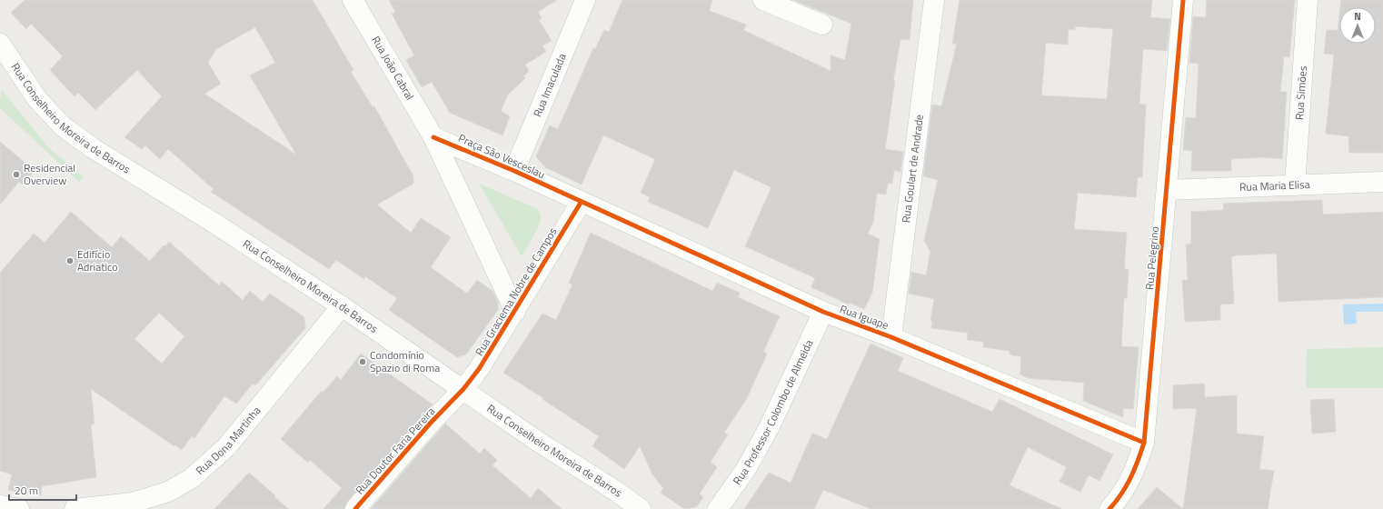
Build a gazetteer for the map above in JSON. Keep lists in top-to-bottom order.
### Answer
{
  "streets": {
    "street": [
      "Rua João Cabral",
      "Rua Imaculada",
      "Rua Simões",
      "Rua Conselheiro Moreira de Barros",
      "Praça São Vesceslau",
      "Rua Goulart de Andrade",
      "Rua Maria Elisa",
      "Rua Pelegrino",
      "Rua Graciema Nobre de Campos",
      "Rua Iguape",
      "Rua Professor Colombo de Almeida",
      "Rua Dona Martinha",
      "Rua Doutor Faria Pereira"
    ]
  },
  "crossings": [
    ["Rua João Cabral", "Praça São Vesceslau"],
    ["Rua Imaculada", "Praça São Vesceslau"],
    ["Rua Simões", "Rua Maria Elisa"],
    ["Rua Conselheiro Moreira de Barros", "Rua Graciema Nobre de Campos"],
    ["Rua Conselheiro Moreira de Barros", "Rua Dona Martinha"],
    ["Rua Conselheiro Moreira de Barros", "Rua Doutor Faria Pereira"],
    ["Praça São Vesceslau", "Rua Graciema Nobre de Campos"],
    ["Praça São Vesceslau", "Rua Iguape"],
    ["Rua Goulart de Andrade", "Rua Iguape"],
    ["Rua Maria Elisa", "Rua Pelegrino"],
    ["Rua Pelegrino", "Rua Iguape"],
    ["Rua Graciema Nobre de Campos", "Rua Iguape"],
    ["Rua Graciema Nobre de Campos", "Rua Doutor Faria Pereira"],
    ["Rua Iguape", "Rua Professor Colombo de Almeida"]
  ],
  "places": ["Residencial Overview", "Edifício Adriatico", "Condomínio Spazio di Roma"],
  "scale_bar": "20 m",
  "north": "top"
}
